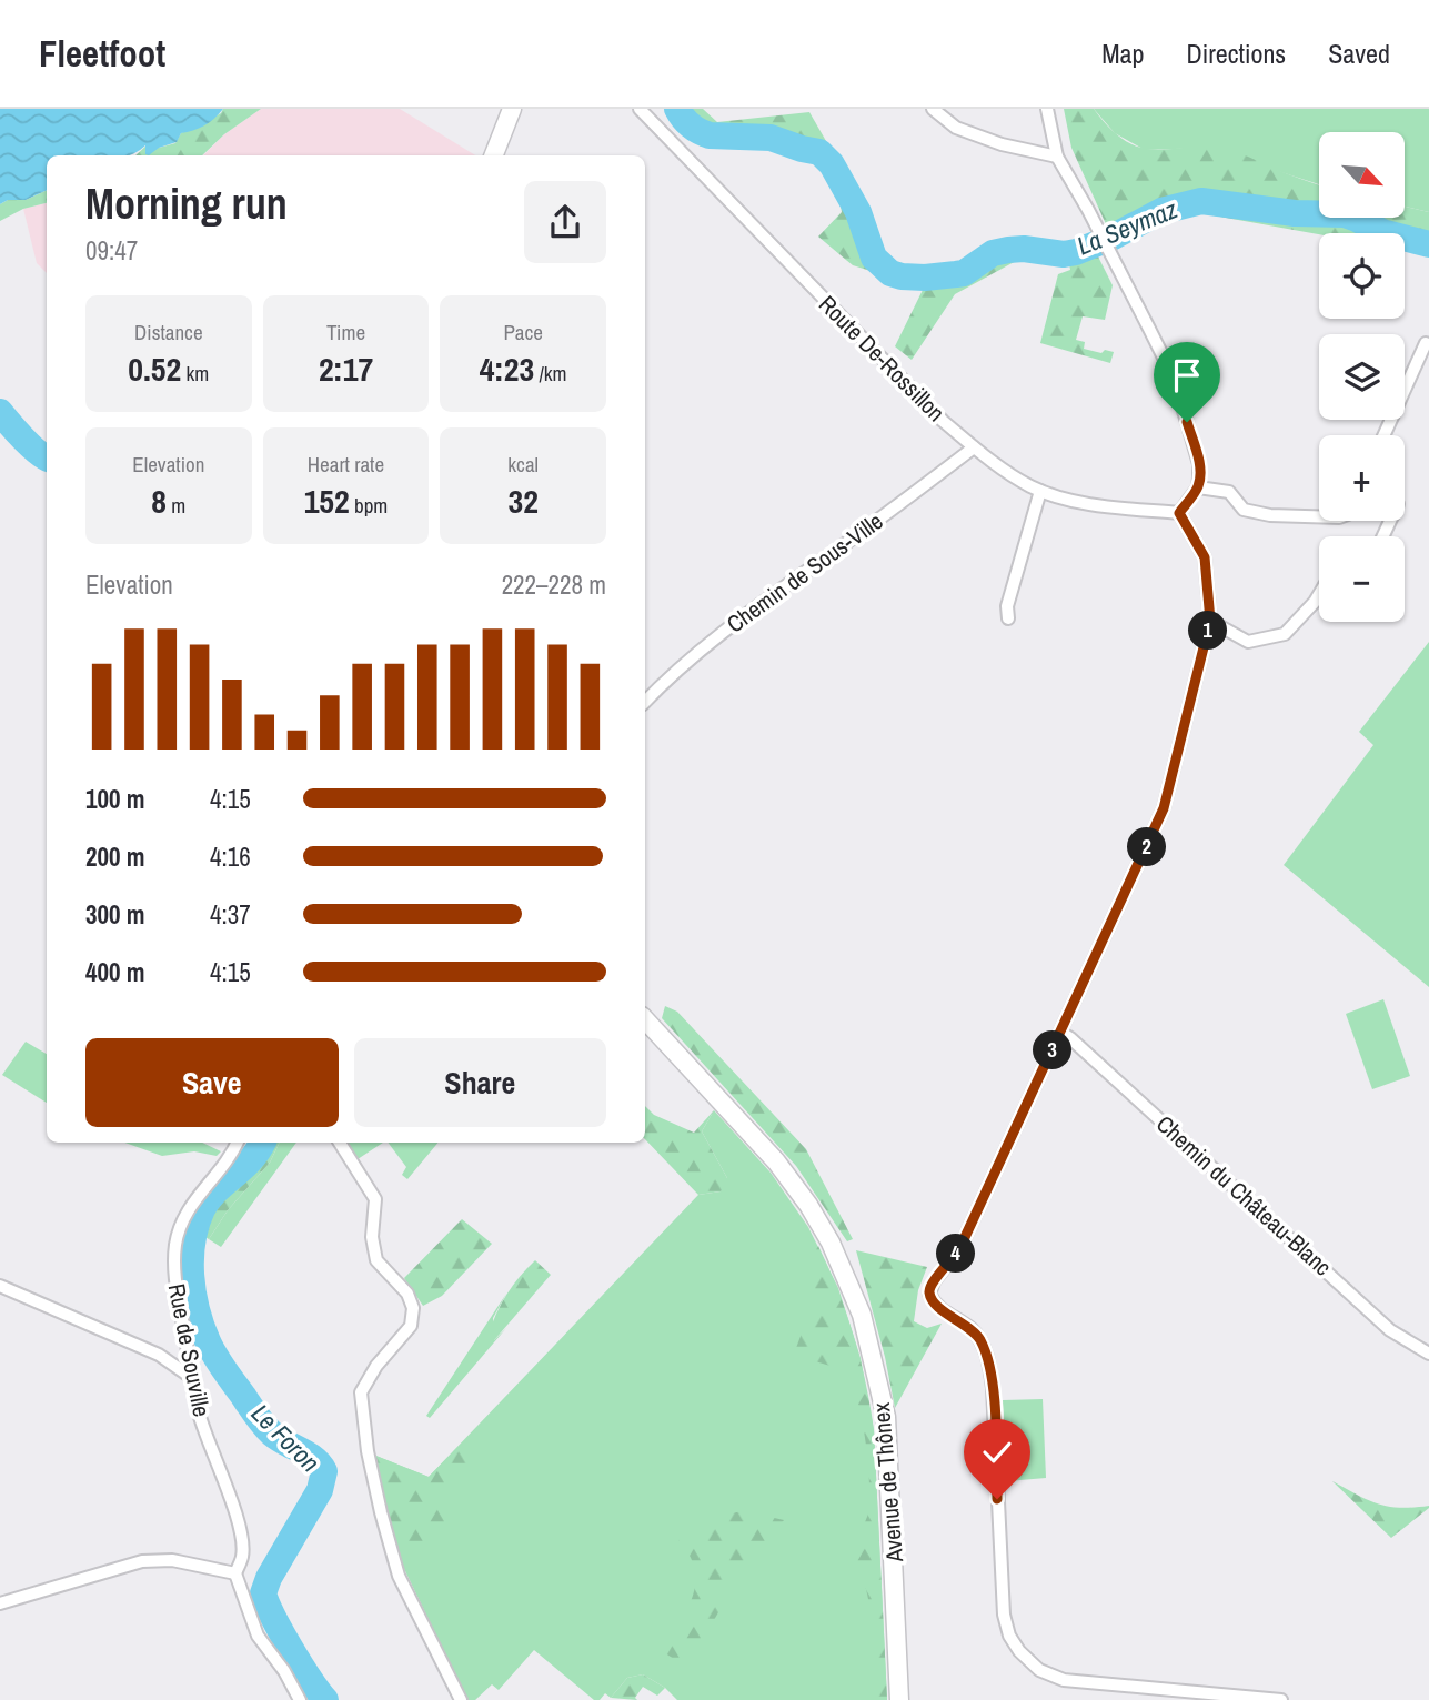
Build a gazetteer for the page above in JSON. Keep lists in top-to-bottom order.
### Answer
{
  "streets": {
    "main road": ["Avenue de Thônex"],
    "street": [
      "Route De-Rossillon",
      "Chemin de Sous-Ville",
      "Chemin du Château-Blanc",
      "Rue de Souville"
    ]
  },
  "crossings": [
    ["Route De-Rossillon", "Chemin de Sous-Ville"]
  ],
  "water": ["La Seymaz", "Le Foron"],
  "north": "bottom right",
  "page": {
    "header": "Fleetfoot",
    "nav": ["Map", "Directions", "Saved"],
    "map_buttons": ["+", "−"],
    "heading": ["Morning run", "09:47"],
    "stats": [
      ["Distance", "0.52 km"],
      ["Time", "2:17"],
      ["Pace", "4:23 /km"],
      ["Elevation", "8 m"],
      ["Heart rate", "152 bpm"],
      ["kcal", "32"]
    ],
    "chart": ["Elevation", "222–228 m"],
    "pins": [
      "1",
      "2",
      "3",
      "4"
    ],
    "list": [
      {
        "name": "100 m",
        "note": "4:15"
      },
      {
        "name": "200 m",
        "note": "4:16"
      },
      {
        "name": "300 m",
        "note": "4:37"
      },
      {
        "name": "400 m",
        "note": "4:15"
      }
    ],
    "buttons": ["Save", "Share"]
  }
}
